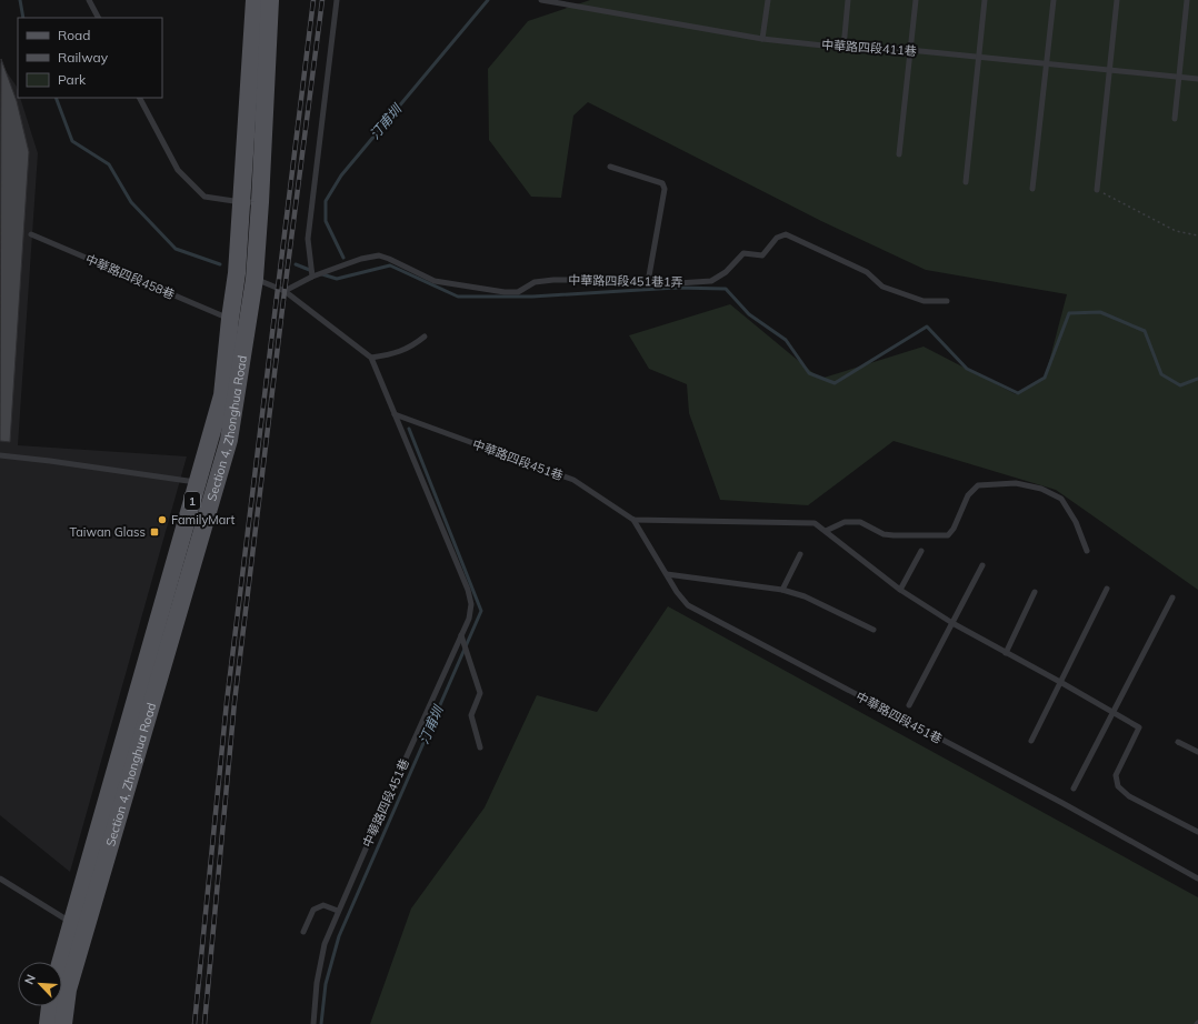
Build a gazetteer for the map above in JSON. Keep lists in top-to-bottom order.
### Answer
{
  "streets": {
    "main road": ["Section 4, Zhonghua Road", "1"],
    "lane": [
      "中華路四段411巷",
      "中華路四段458巷",
      "中華路四段451巷1弄",
      "中華路四段451巷"
    ]
  },
  "crossings": [
    ["中華路四段458巷", "Section 4, Zhonghua Road"]
  ],
  "water": ["汀甫圳"],
  "places": {
    "other": ["FamilyMart"],
    "transit": ["Taiwan Glass"]
  },
  "legend": ["Road", "Railway", "Park"],
  "north": "top left"
}
